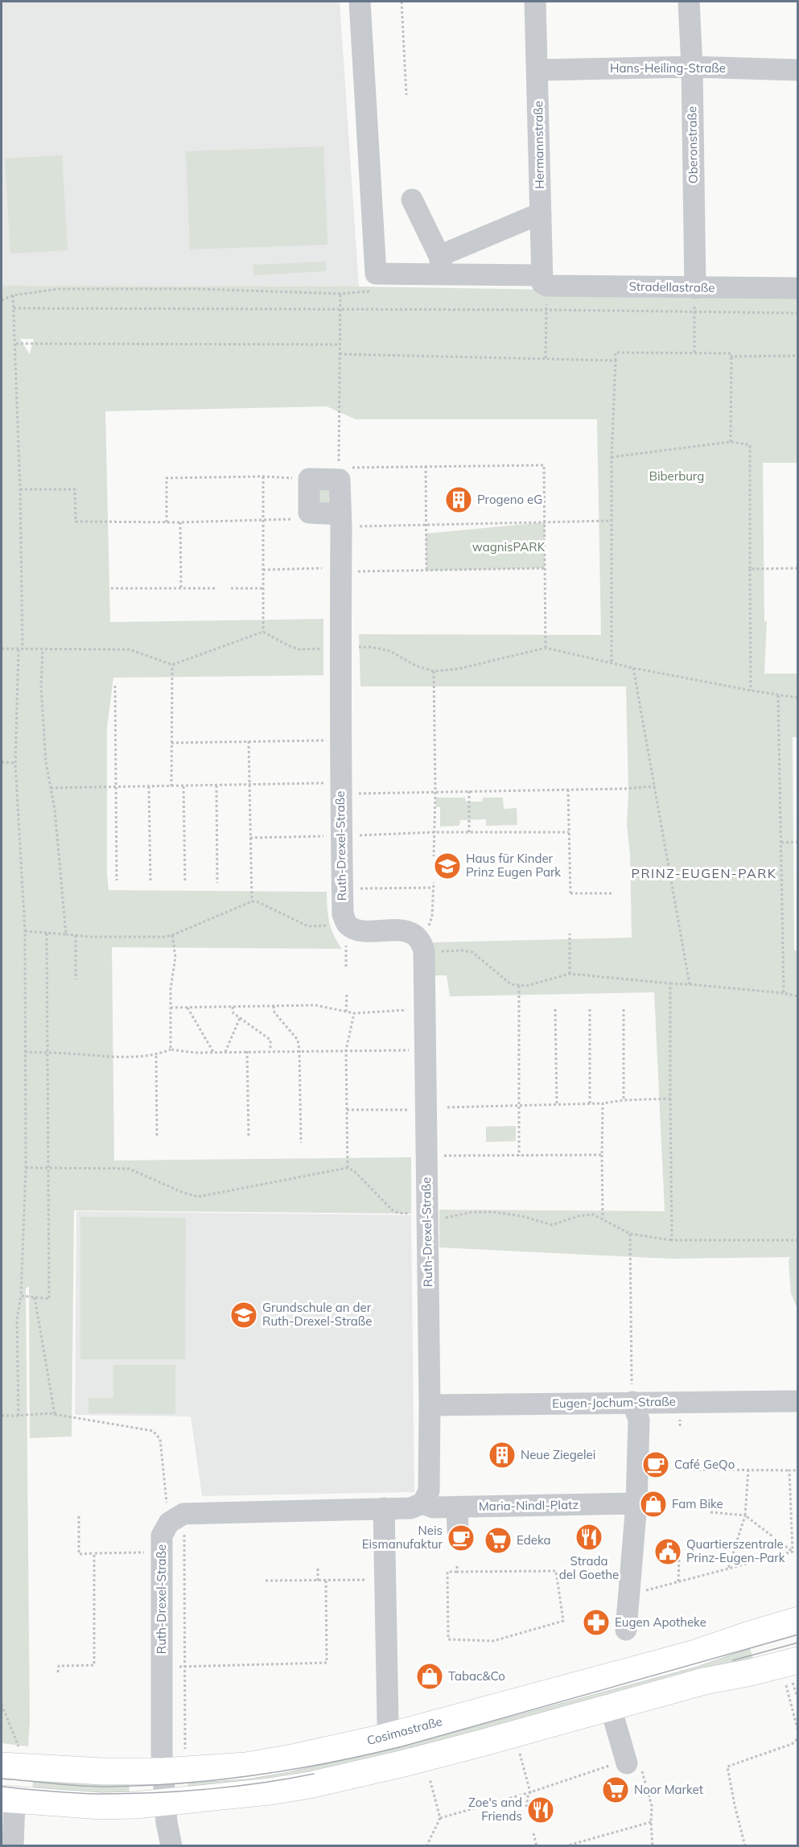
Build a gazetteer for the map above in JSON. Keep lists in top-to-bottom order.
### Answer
{
  "streets": {
    "main road": ["Cosimastraße"],
    "street": [
      "Hans-Heiling-Straße",
      "Hermannstraße",
      "Oberonstraße",
      "Stradellastraße",
      "Ruth-Drexel-Straße",
      "Eugen-Jochum-Straße",
      "Maria-Nindl-Platz"
    ]
  },
  "crossings": [
    ["Hans-Heiling-Straße", "Hermannstraße"],
    ["Hans-Heiling-Straße", "Oberonstraße"],
    ["Hermannstraße", "Stradellastraße"],
    ["Oberonstraße", "Stradellastraße"],
    ["Ruth-Drexel-Straße", "Eugen-Jochum-Straße"],
    ["Ruth-Drexel-Straße", "Maria-Nindl-Platz"],
    ["Ruth-Drexel-Straße", "Cosimastraße"]
  ],
  "districts": ["PRINZ-EUGEN-PARK"],
  "parks": ["Biberburg", "wagnisPARK"],
  "places": {
    "building": ["Progeno eG", "Neue Ziegelei"],
    "school or university": ["Haus für Kinder Prinz Eugen Park", "Grundschule an der Ruth-Drexel-Straße"],
    "cafe": ["Café GeQo", "Neis Eismanufaktur"],
    "shop": ["Fam Bike", "Tabac&Co"],
    "restaurant": ["Strada del Goethe", "Zoe's and Friends"],
    "supermarket": ["Edeka", "Noor Market"],
    "public building": ["Quartierszentrale Prinz-Eugen-Park"],
    "pharmacy": ["Eugen Apotheke"]
  }
}
